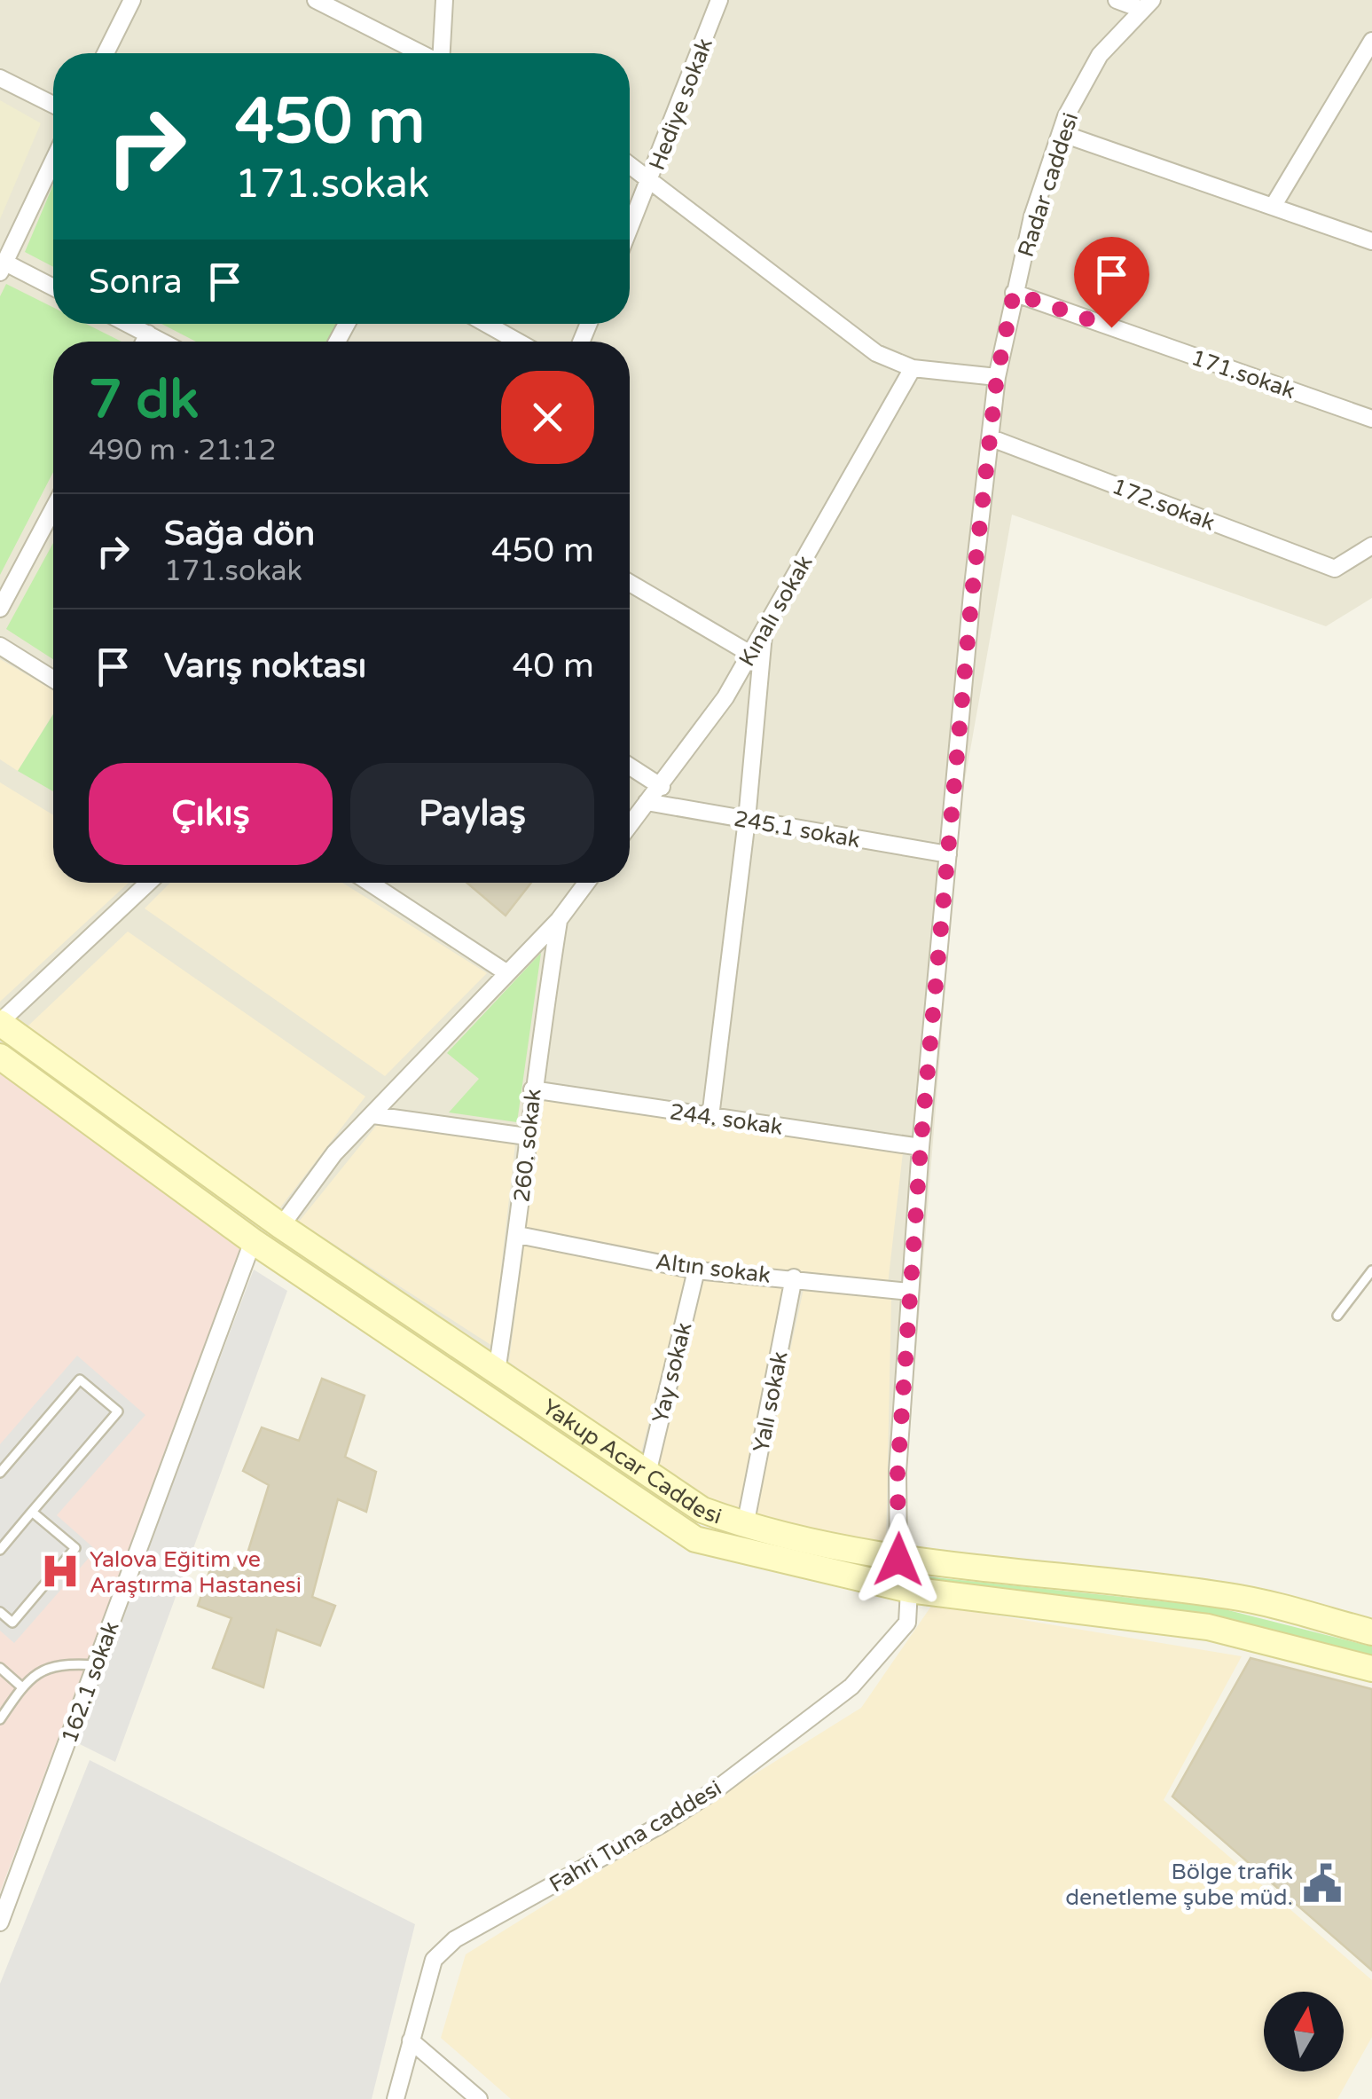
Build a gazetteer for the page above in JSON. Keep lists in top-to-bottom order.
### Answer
{
  "streets": {
    "street": [
      "Hediye sokak",
      "Radar caddesi",
      "171.sokak",
      "172.sokak",
      "Kınalı sokak",
      "245.1 sokak",
      "244. sokak",
      "260. sokak",
      "Altın sokak",
      "Yay sokak",
      "Yalı sokak",
      "Yakup Acar Caddesi",
      "162.1 sokak",
      "Fahri Tuna caddesi"
    ]
  },
  "crossings": [
    ["Radar caddesi", "171.sokak"],
    ["Radar caddesi", "172.sokak"],
    ["Radar caddesi", "245.1 sokak"],
    ["Radar caddesi", "244. sokak"],
    ["Radar caddesi", "Altın sokak"],
    ["Radar caddesi", "Yakup Acar Caddesi"],
    ["Kınalı sokak", "245.1 sokak"],
    ["244. sokak", "260. sokak"],
    ["260. sokak", "Altın sokak"],
    ["260. sokak", "Yakup Acar Caddesi"],
    ["Altın sokak", "Yay sokak"],
    ["Altın sokak", "Yalı sokak"],
    ["Yay sokak", "Yakup Acar Caddesi"],
    ["Yalı sokak", "Yakup Acar Caddesi"],
    ["Yakup Acar Caddesi", "162.1 sokak"],
    ["Yakup Acar Caddesi", "Fahri Tuna caddesi"]
  ],
  "places": {
    "hospital": ["Yalova Eğitim ve Araştırma Hastanesi"],
    "public building": ["Bölge trafik denetleme şube müd."]
  },
  "north": "top",
  "page": {
    "turn": ["450 m", "171.sokak"],
    "then": "Sonra",
    "heading": ["7 dk", "490 m · 21:12"],
    "list": [
      {
        "name": "Sağa dön",
        "note": "171.sokak",
        "value": "450 m"
      },
      {
        "name": "Varış noktası",
        "value": "40 m"
      }
    ],
    "buttons": ["Çıkış", "Paylaş"]
  }
}
